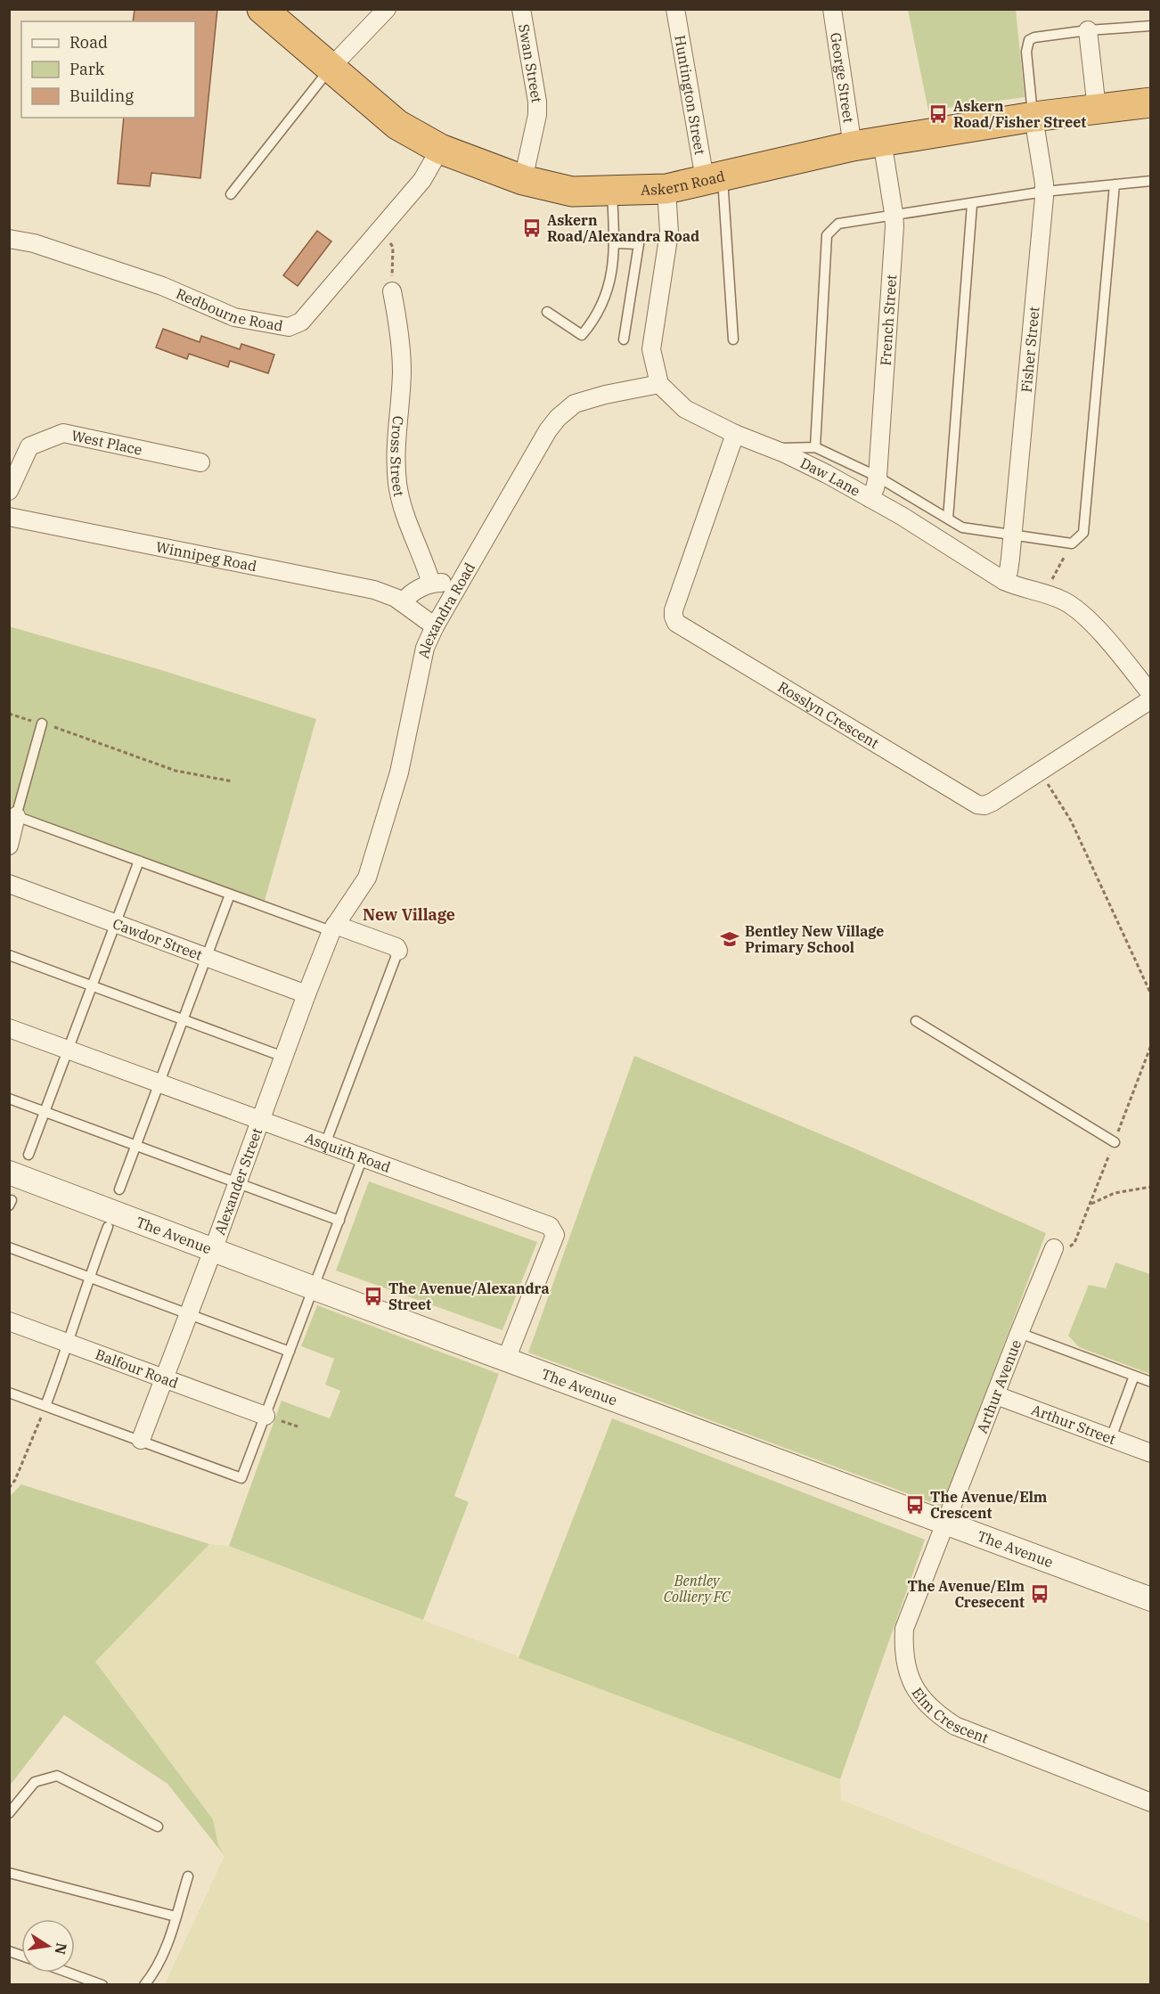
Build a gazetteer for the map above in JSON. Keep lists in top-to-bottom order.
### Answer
{
  "streets": {
    "highway": ["Askern Road"],
    "street": [
      "Swan Street",
      "George Street",
      "Huntington Street",
      "Redbourne Road",
      "French Street",
      "Fisher Street",
      "West Place",
      "Cross Street",
      "Daw Lane",
      "Winnipeg Road",
      "Alexandra Road",
      "Rosslyn Crescent",
      "Cawdor Street",
      "Asquith Road",
      "Alexander Street",
      "The Avenue",
      "Balfour Road",
      "Arthur Avenue",
      "Arthur Street",
      "Elm Crescent"
    ]
  },
  "crossings": [
    ["Swan Street", "Askern Road"],
    ["George Street", "Askern Road"],
    ["Huntington Street", "Askern Road"],
    ["Askern Road", "Redbourne Road"],
    ["Askern Road", "French Street"],
    ["Askern Road", "Fisher Street"],
    ["French Street", "Daw Lane"],
    ["Fisher Street", "Daw Lane"],
    ["Daw Lane", "Alexandra Road"],
    ["Daw Lane", "Rosslyn Crescent"],
    ["Winnipeg Road", "Alexandra Road"],
    ["Alexandra Road", "Alexander Street"],
    ["Cawdor Street", "Alexander Street"],
    ["Asquith Road", "Alexander Street"],
    ["Asquith Road", "The Avenue"],
    ["Alexander Street", "The Avenue"],
    ["Alexander Street", "Balfour Road"],
    ["The Avenue", "Arthur Avenue"],
    ["The Avenue", "Elm Crescent"],
    ["Arthur Avenue", "Arthur Street"],
    ["Arthur Avenue", "Elm Crescent"]
  ],
  "districts": ["New Village"],
  "parks": ["Bentley Colliery FC"],
  "places": {
    "bus stop": [
      "Askern Road/Fisher Street",
      "Askern Road/Alexandra Road",
      "The Avenue/Alexandra Street",
      "The Avenue/Elm Crescent",
      "The Avenue/Elm Cresecent"
    ],
    "school or university": ["Bentley New Village Primary School"]
  },
  "legend": ["Road", "Park", "Building"],
  "north": "right"
}
